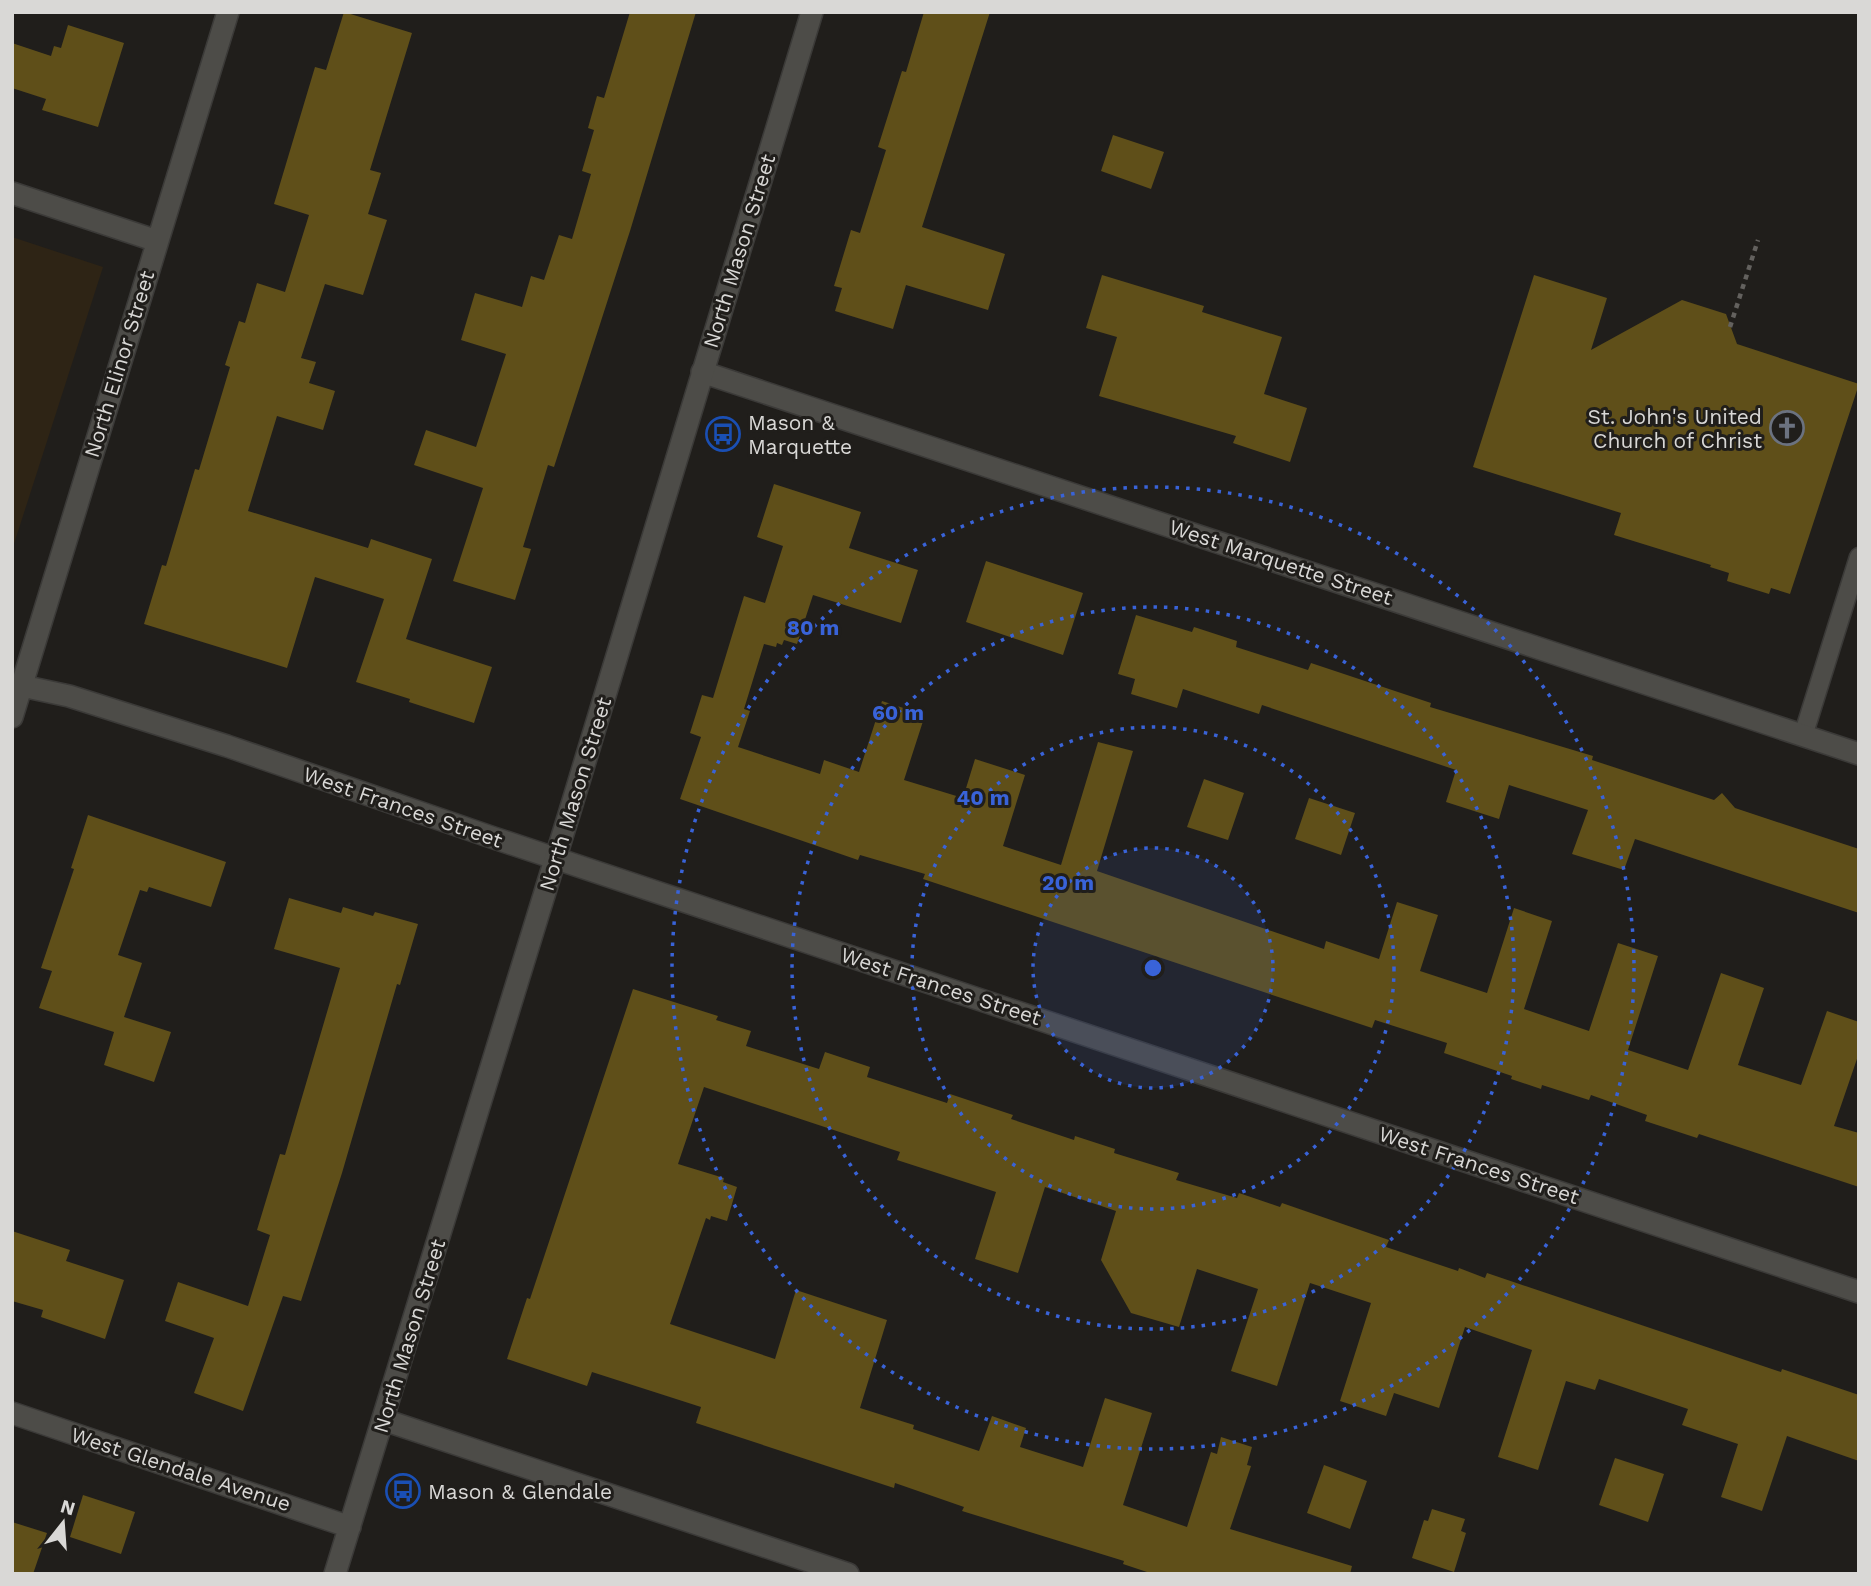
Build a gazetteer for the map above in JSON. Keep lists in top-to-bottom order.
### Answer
{
  "streets": {
    "street": [
      "North Mason Street",
      "North Elinor Street",
      "West Marquette Street",
      "West Frances Street",
      "West Glendale Avenue"
    ]
  },
  "crossings": [
    ["North Mason Street", "West Marquette Street"],
    ["North Mason Street", "West Frances Street"],
    ["North Mason Street", "West Glendale Avenue"],
    ["North Elinor Street", "West Frances Street"]
  ],
  "places": {
    "church": ["St. John's United Church of Christ"],
    "bus stop": ["Mason & Marquette", "Mason & Glendale"]
  },
  "north": "top",
  "rings": [
    "80 m",
    "60 m",
    "40 m",
    "20 m"
  ]
}
